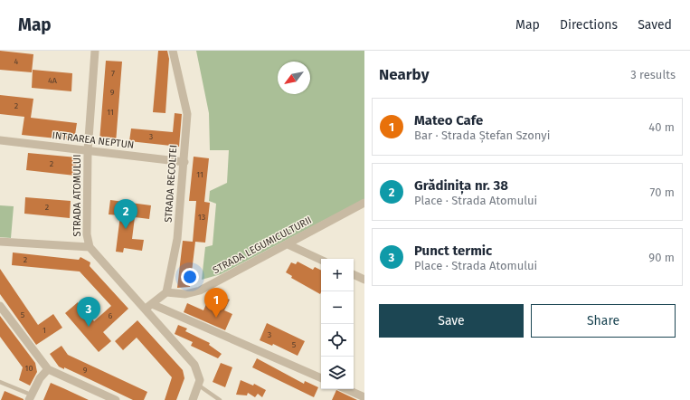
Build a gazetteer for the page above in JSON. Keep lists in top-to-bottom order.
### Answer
{
  "streets": {
    "street": [
      "INTRAREA NEPTUN",
      "STRADA RECOLTEI",
      "STRADA ATOMULUI",
      "STRADA LEGUMICULTURII"
    ]
  },
  "crossings": [
    ["INTRAREA NEPTUN", "STRADA RECOLTEI"],
    ["INTRAREA NEPTUN", "STRADA ATOMULUI"],
    ["STRADA RECOLTEI", "STRADA LEGUMICULTURII"]
  ],
  "house_numbers": [
    "4",
    "7",
    "4A",
    "9",
    "2",
    "11",
    "3",
    "2",
    "11",
    "2",
    "13",
    "2",
    "5",
    "6",
    "1",
    "3",
    "5",
    "10",
    "9"
  ],
  "north": "bottom left",
  "page": {
    "header": "Map",
    "nav": ["Map", "Directions", "Saved"],
    "heading": ["Nearby", "3 results"],
    "list": [
      {
        "mark": "1",
        "name": "Mateo Cafe",
        "note": "Bar · Strada Ștefan Szonyi",
        "value": "40 m"
      },
      {
        "mark": "2",
        "name": "Grădinița nr. 38",
        "note": "Place · Strada Atomului",
        "value": "70 m"
      },
      {
        "mark": "3",
        "name": "Punct termic",
        "note": "Place · Strada Atomului",
        "value": "90 m"
      }
    ],
    "pins": ["2", "1", "3"],
    "map_buttons": ["+", "−"],
    "buttons": ["Save", "Share"]
  }
}
